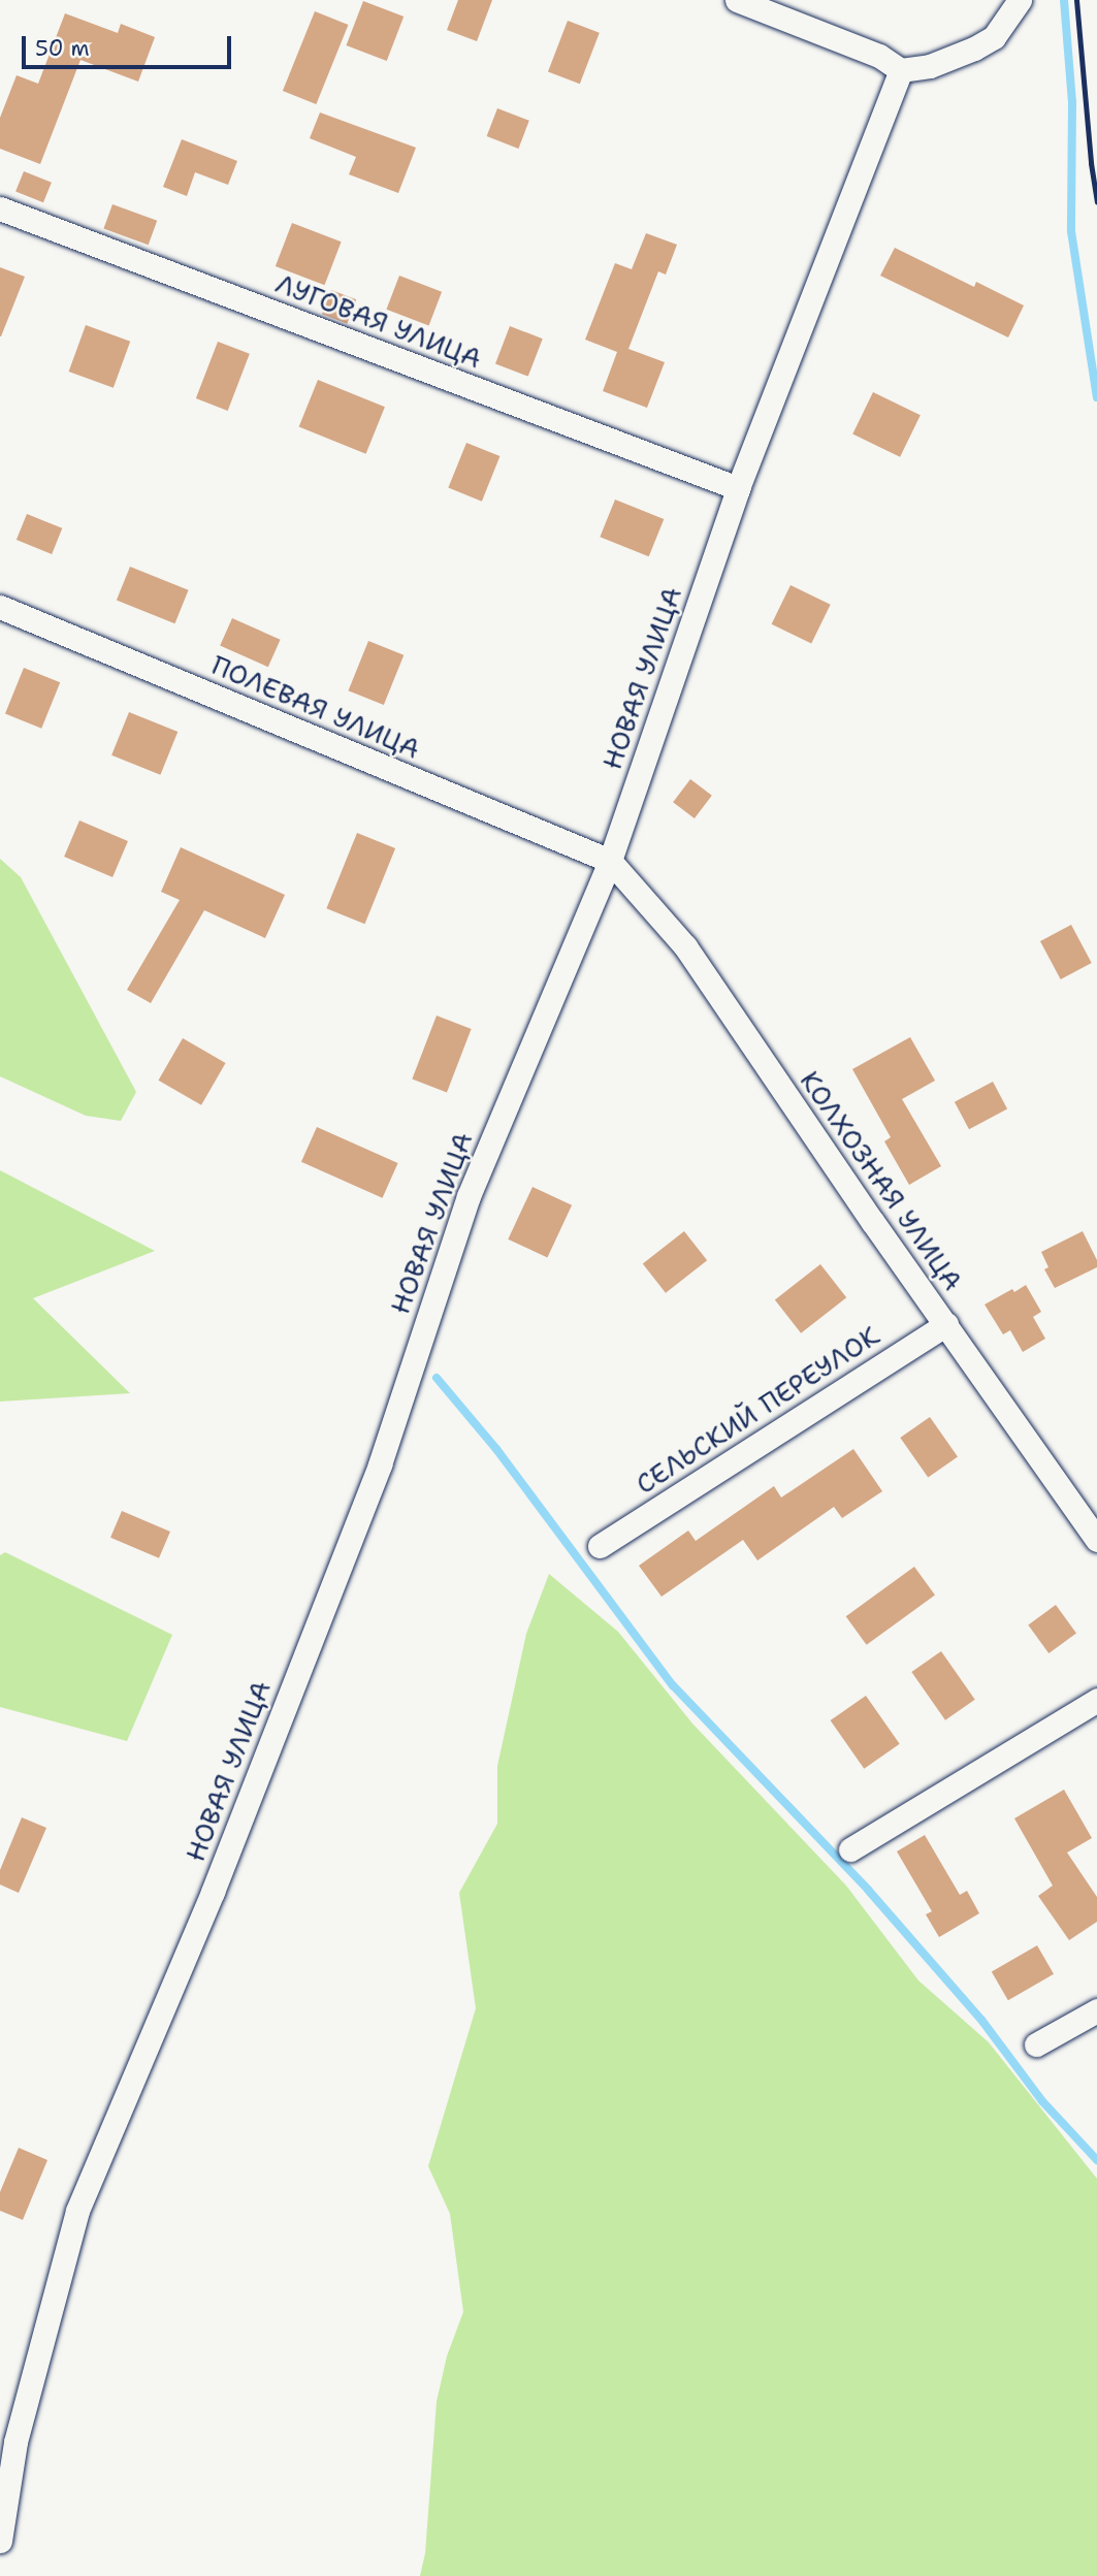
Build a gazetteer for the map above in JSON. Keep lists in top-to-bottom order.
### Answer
{
  "streets": {
    "street": [
      "ЛУГОВАЯ УЛИЦА",
      "НОВАЯ УЛИЦА",
      "ПОЛЕВАЯ УЛИЦА",
      "КОЛХОЗНАЯ УЛИЦА",
      "СЕЛЬСКИЙ ПЕРЕУЛОК"
    ]
  },
  "crossings": [
    ["ЛУГОВАЯ УЛИЦА", "НОВАЯ УЛИЦА"],
    ["НОВАЯ УЛИЦА", "ПОЛЕВАЯ УЛИЦА"],
    ["НОВАЯ УЛИЦА", "КОЛХОЗНАЯ УЛИЦА"],
    ["ПОЛЕВАЯ УЛИЦА", "КОЛХОЗНАЯ УЛИЦА"],
    ["КОЛХОЗНАЯ УЛИЦА", "СЕЛЬСКИЙ ПЕРЕУЛОК"]
  ],
  "scale_bar": "50 m"
}
